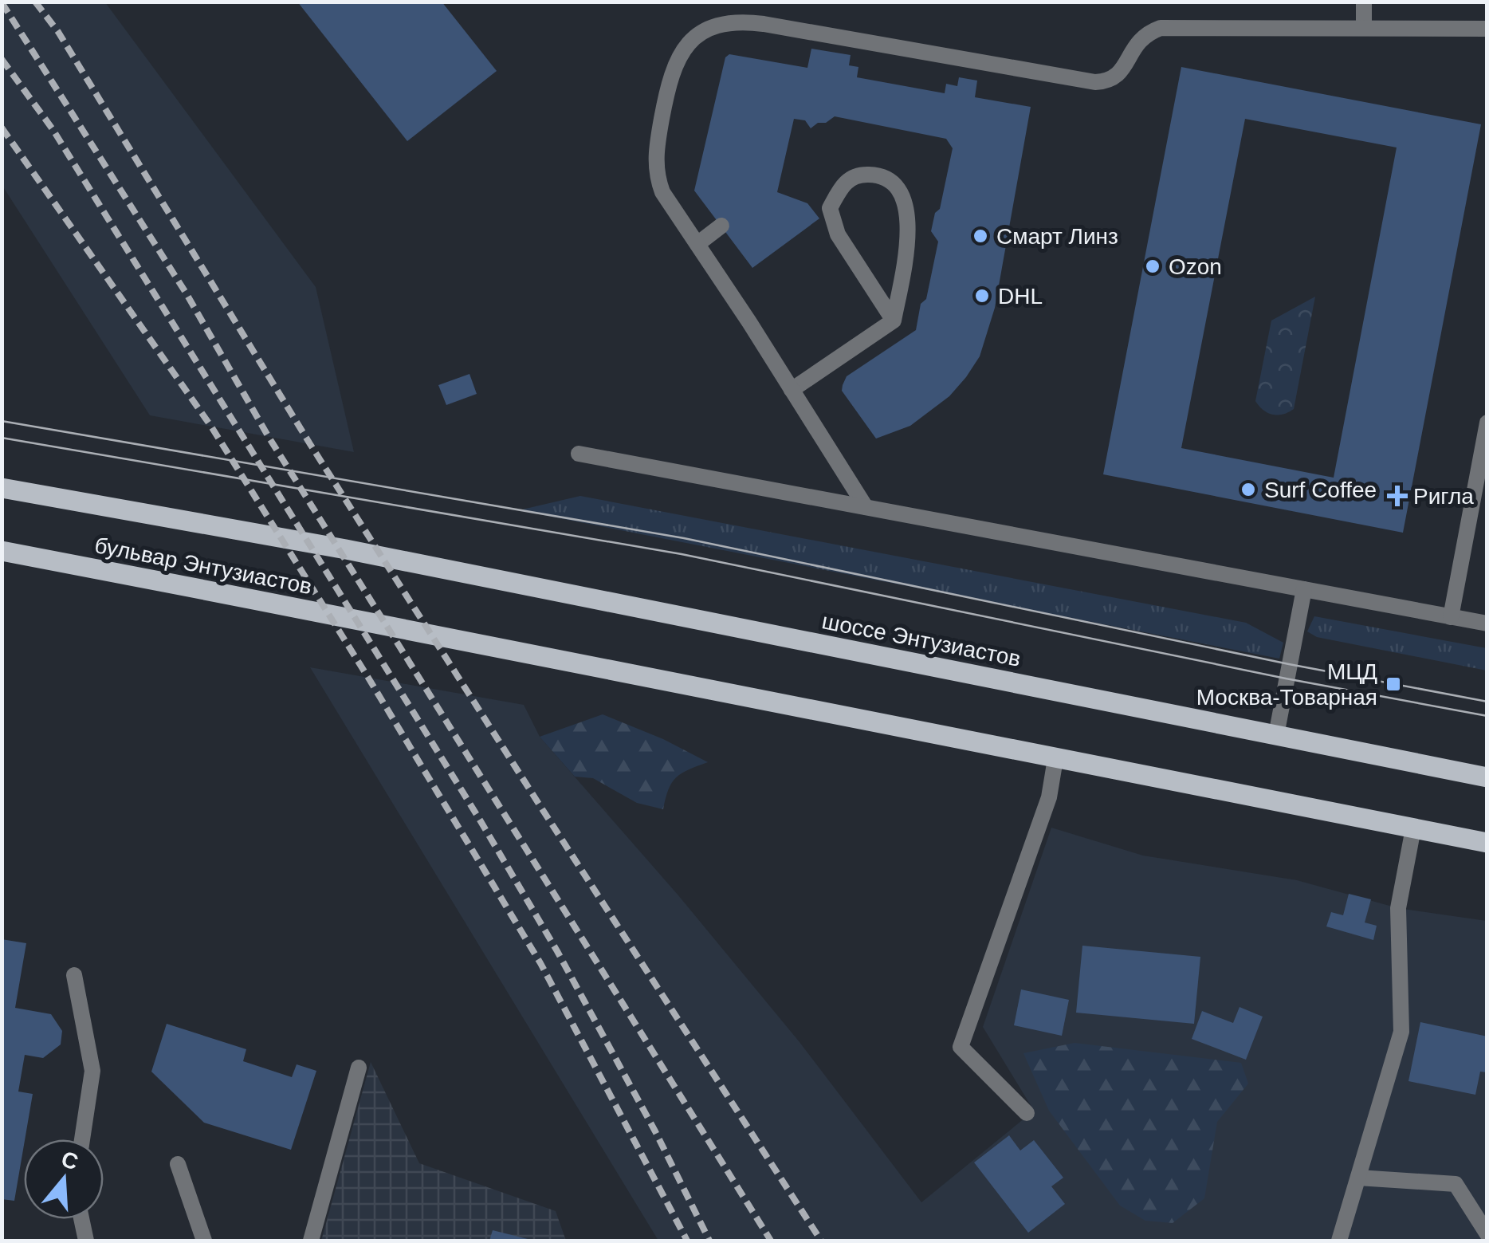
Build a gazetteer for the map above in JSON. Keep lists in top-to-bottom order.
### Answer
{
  "streets": {
    "main road": ["бульвар Энтузиастов", "шоссе Энтузиастов"]
  },
  "crossings": [
    ["бульвар Энтузиастов", "шоссе Энтузиастов"]
  ],
  "places": {
    "other": [
      "Смарт Линз",
      "Ozon",
      "DHL",
      "Surf Coffee"
    ],
    "health": ["Ригла"],
    "transit": ["МЦД Москва-Товарная"]
  },
  "north": "top"
}
